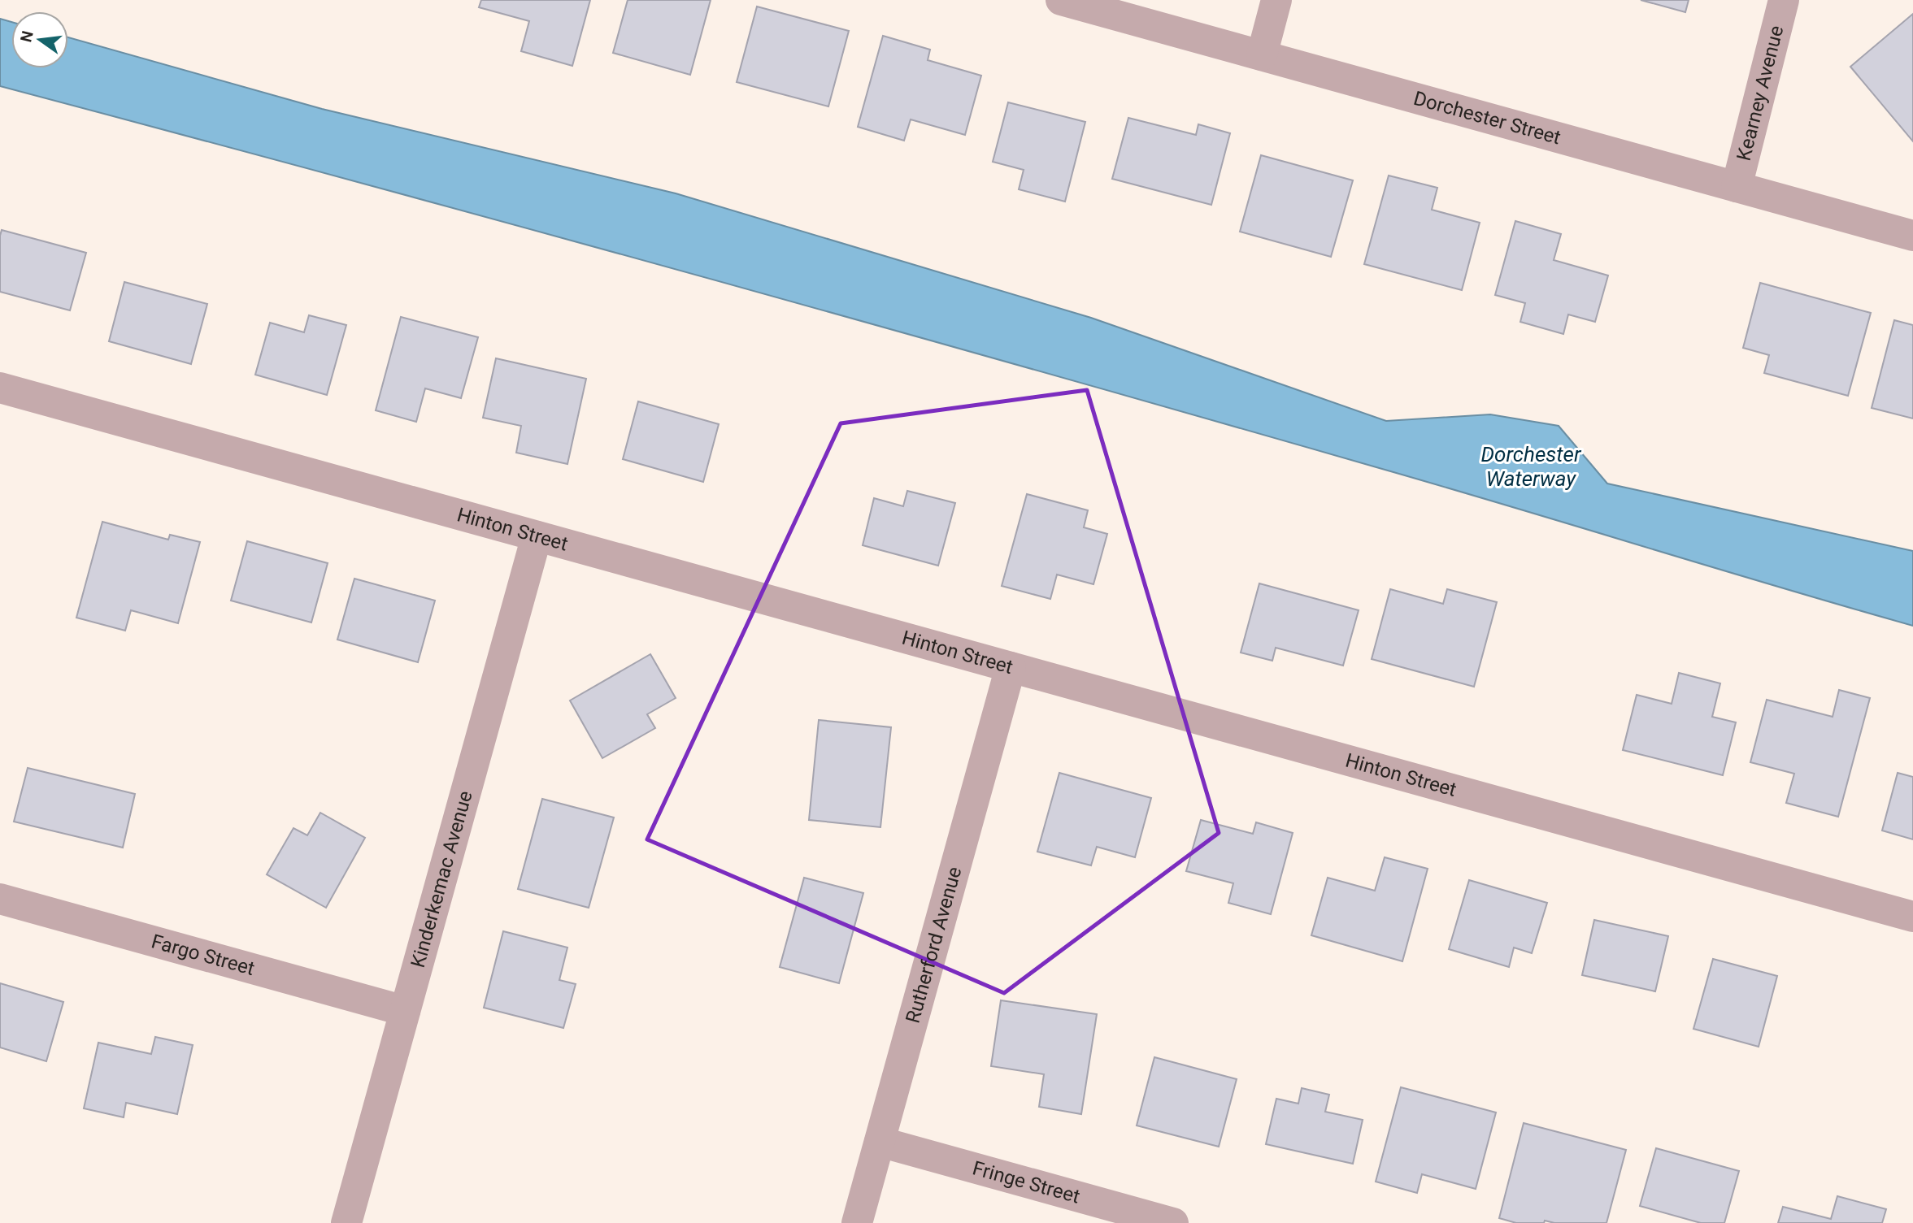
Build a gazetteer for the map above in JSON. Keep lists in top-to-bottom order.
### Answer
{
  "streets": {
    "street": [
      "Kearney Avenue",
      "Dorchester Street",
      "Hinton Street",
      "Kinderkemac Avenue",
      "Rutherford Avenue",
      "Fargo Street",
      "Fringe Street"
    ]
  },
  "crossings": [
    ["Kearney Avenue", "Dorchester Street"],
    ["Hinton Street", "Kinderkemac Avenue"],
    ["Hinton Street", "Rutherford Avenue"],
    ["Kinderkemac Avenue", "Fargo Street"],
    ["Rutherford Avenue", "Fringe Street"]
  ],
  "water": ["Dorchester Waterway"],
  "north": "left"
}
